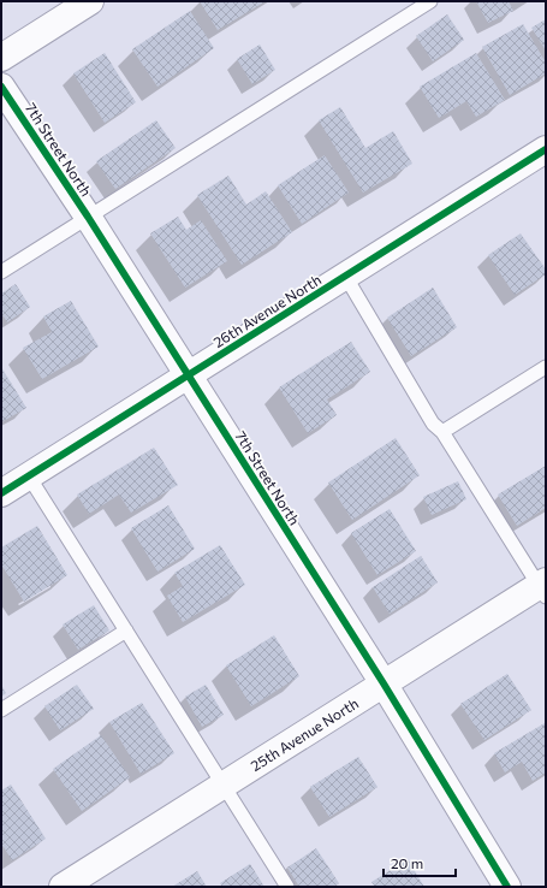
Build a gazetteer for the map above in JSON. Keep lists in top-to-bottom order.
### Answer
{
  "streets": {
    "street": ["7th Street North", "26th Avenue North", "25th Avenue North"]
  },
  "crossings": [
    ["7th Street North", "26th Avenue North"],
    ["7th Street North", "25th Avenue North"]
  ],
  "scale_bar": "20 m"
}
